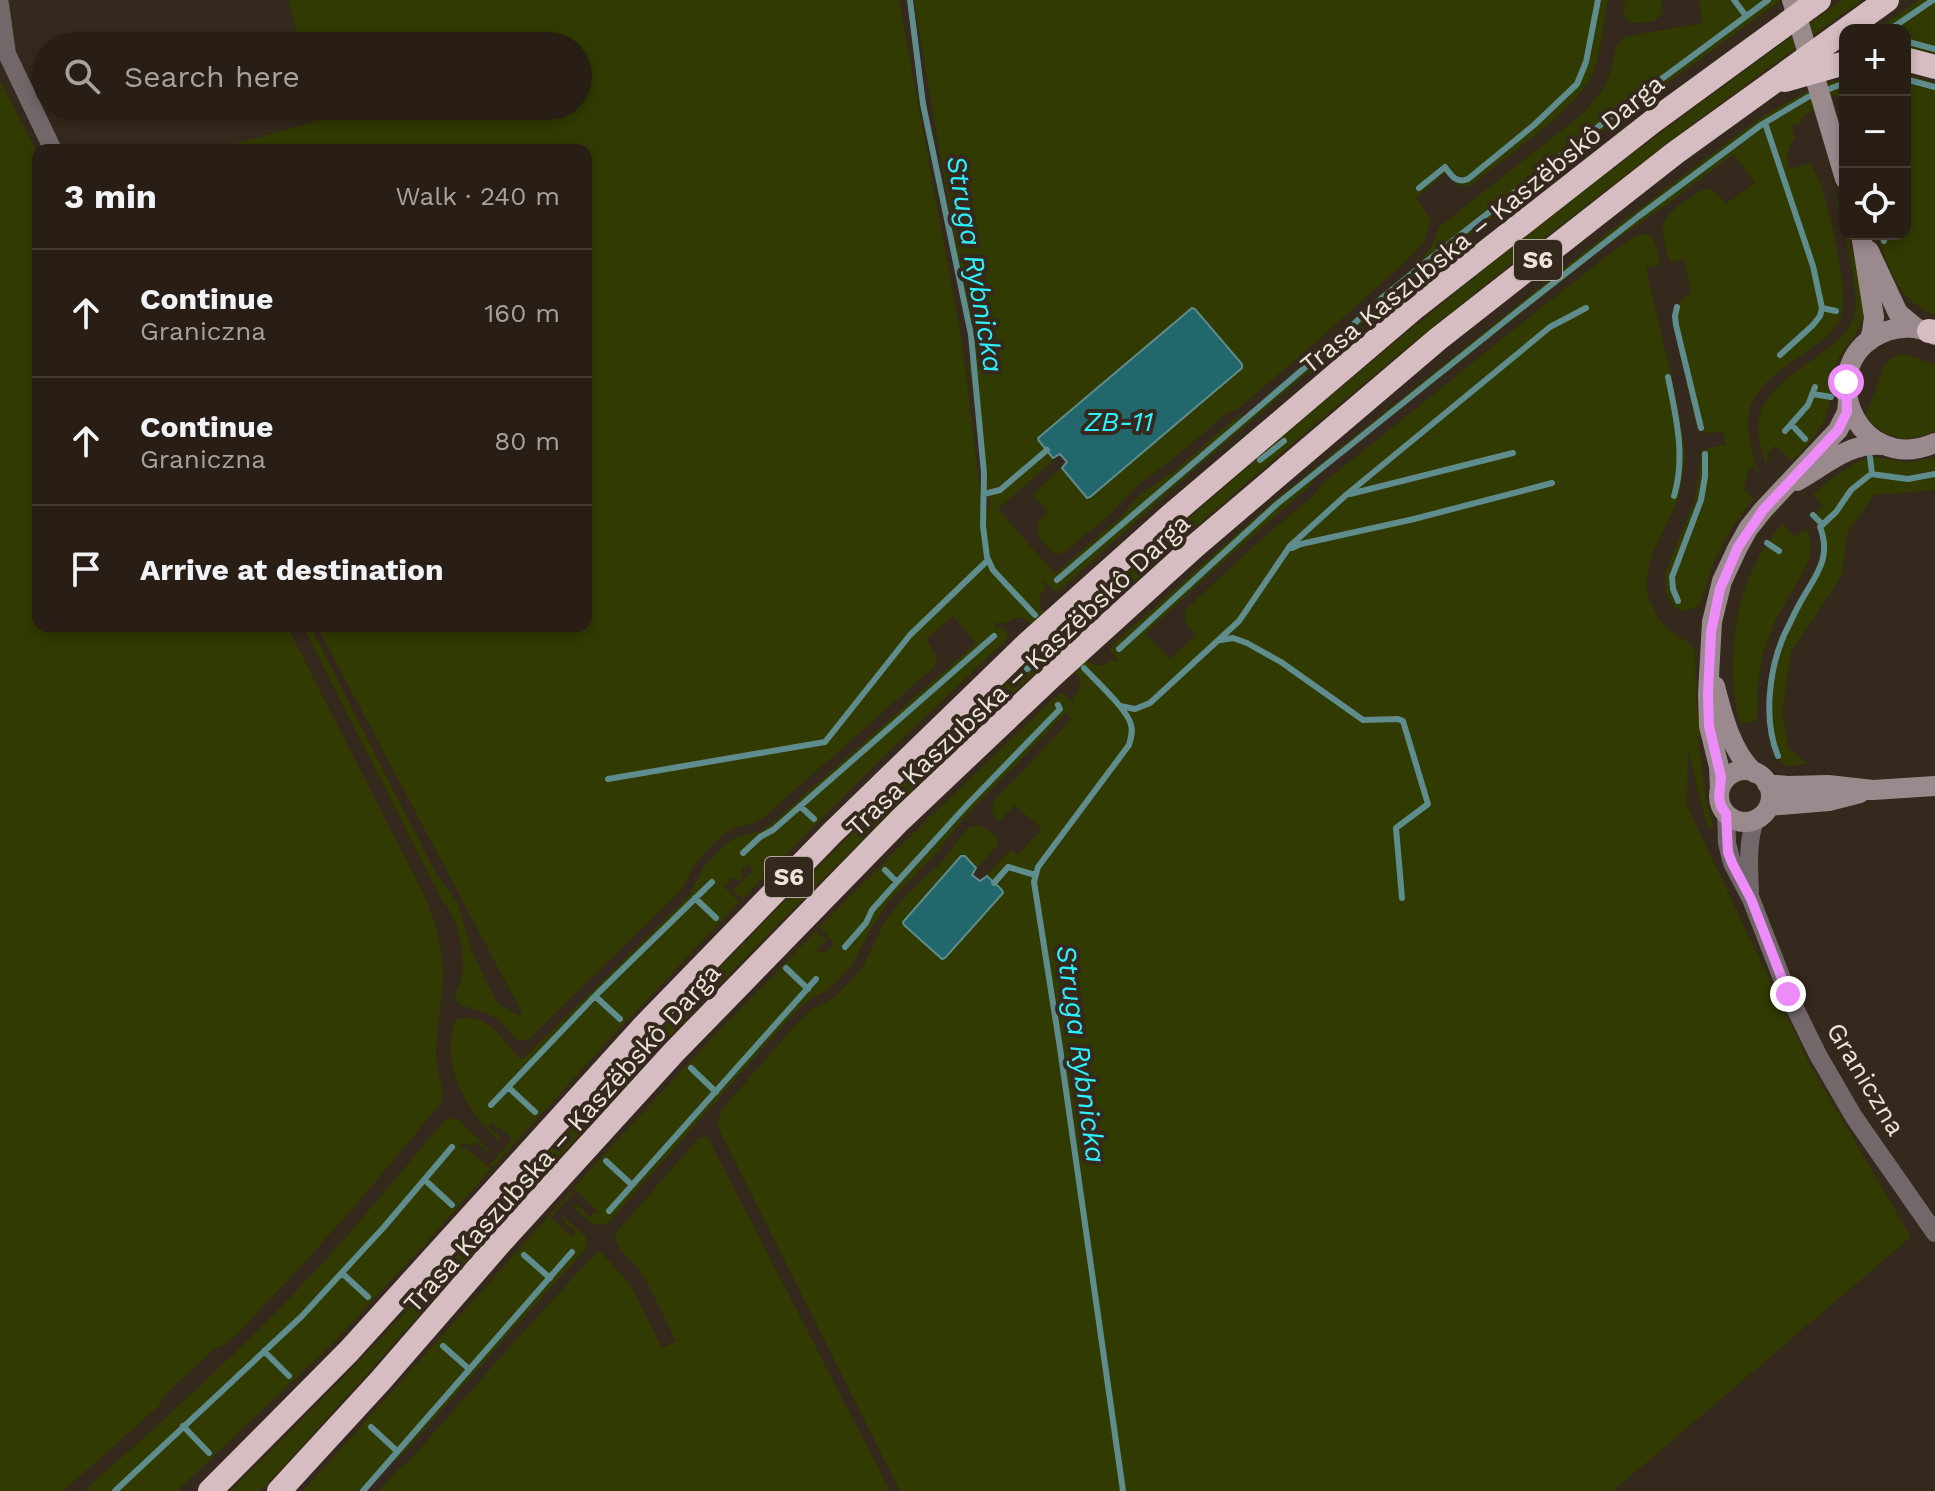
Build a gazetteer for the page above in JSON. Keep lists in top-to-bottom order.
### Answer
{
  "streets": {
    "highway": ["Trasa Kaszubska – Kaszëbskô Darga", "S6"],
    "street": ["Graniczna"]
  },
  "water": ["Struga Rybnicka", "ZB-11"],
  "page": {
    "map_buttons": ["+", "−"],
    "search": "Search here",
    "heading": ["3 min", "Walk · 240 m"],
    "list": [
      ["Continue", "Graniczna", "160 m"],
      ["Continue", "Graniczna", "80 m"],
      "Arrive at destination"
    ]
  }
}
